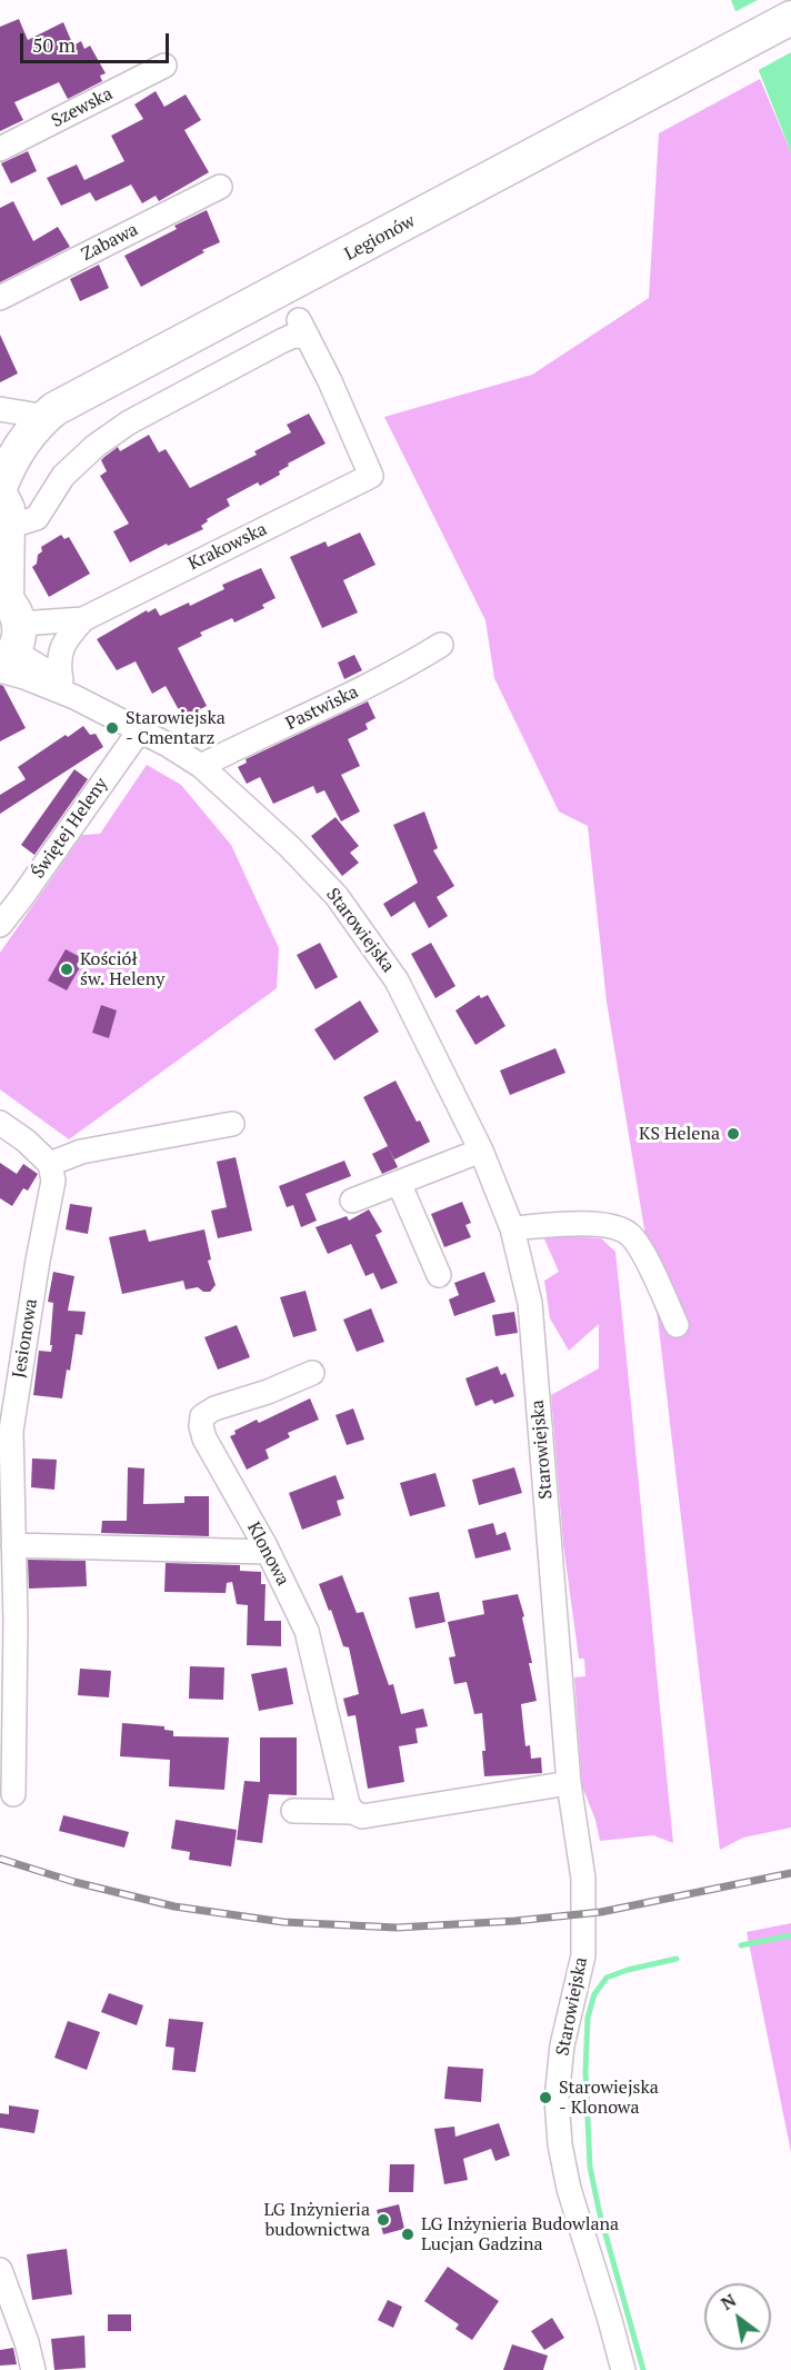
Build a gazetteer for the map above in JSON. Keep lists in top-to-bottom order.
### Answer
{
  "streets": {
    "main road": ["Legionów"],
    "street": [
      "Szewska",
      "Zabawa",
      "Krakowska",
      "Pastwiska",
      "Świętej Heleny",
      "Starowiejska",
      "Jesionowa",
      "Klonowa"
    ]
  },
  "crossings": [
    ["Krakowska", "Starowiejska"],
    ["Pastwiska", "Starowiejska"],
    ["Świętej Heleny", "Starowiejska"]
  ],
  "places": [
    "Starowiejska - Cmentarz",
    "Kościół św. Heleny",
    "KS Helena",
    "Starowiejska - Klonowa",
    "LG Inżynieria budownictwa",
    "LG Inżynieria Budowlana Lucjan Gadzina"
  ],
  "scale_bar": "50 m",
  "north": "top left"
}
